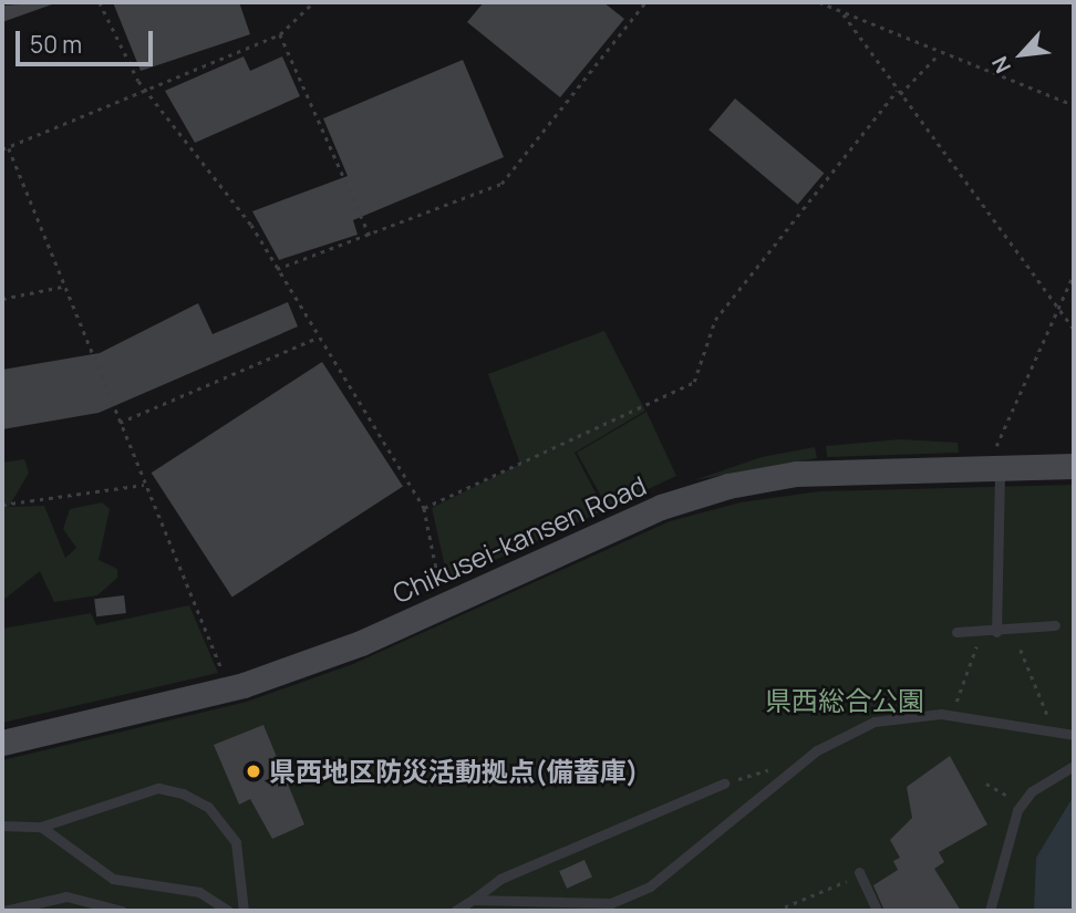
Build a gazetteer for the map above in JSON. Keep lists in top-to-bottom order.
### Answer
{
  "streets": {
    "street": ["Chikusei-kansen Road"]
  },
  "parks": ["県西総合公園"],
  "places": ["県西地区防災活動拠点(備蓄庫)"],
  "scale_bar": "50 m",
  "north": "bottom left"
}
